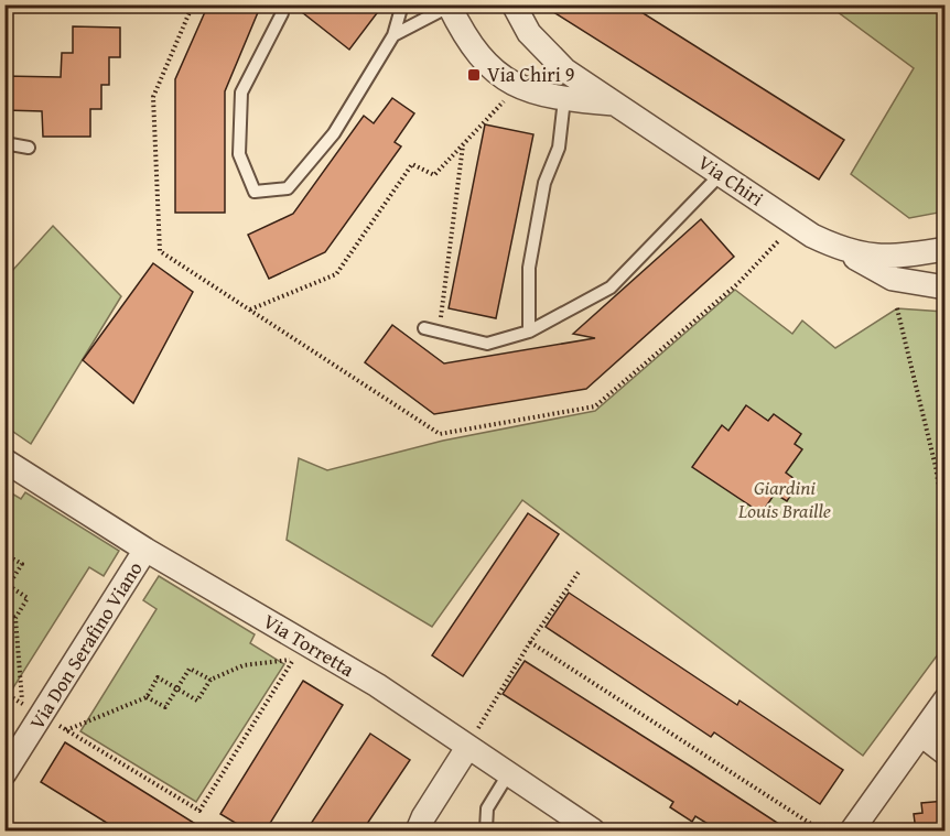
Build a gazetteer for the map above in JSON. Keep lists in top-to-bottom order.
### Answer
{
  "streets": {
    "street": ["Via Chiri", "Via Don Serafino Viano", "Via Torretta"]
  },
  "crossings": [
    ["Via Don Serafino Viano", "Via Torretta"]
  ],
  "parks": ["Giardini Louis Braille"],
  "places": {
    "transit": ["Via Chiri 9"]
  }
}
